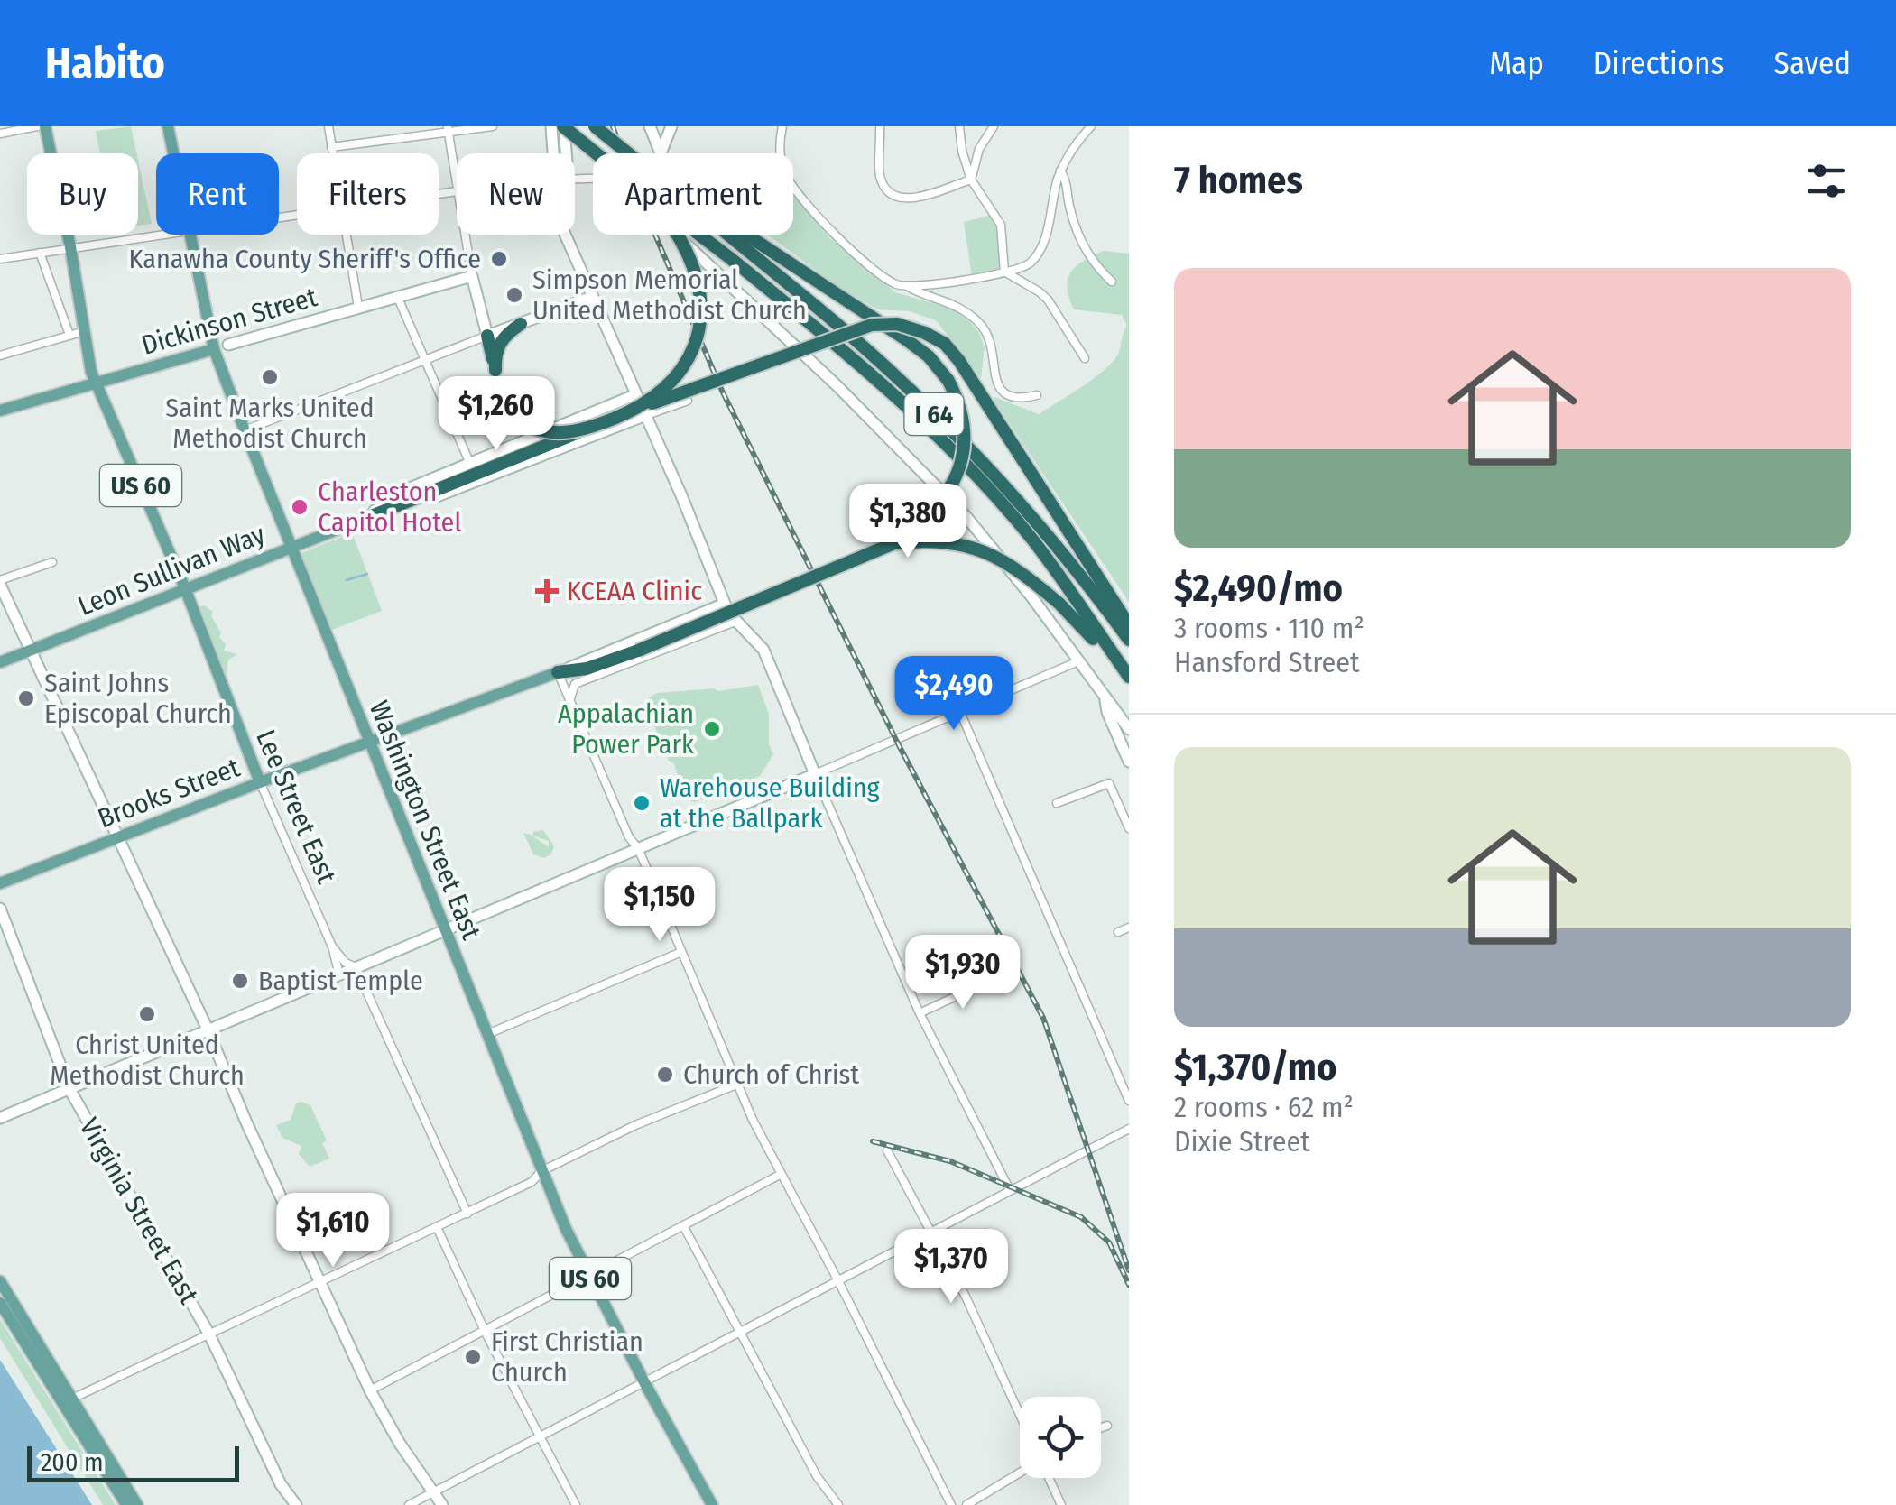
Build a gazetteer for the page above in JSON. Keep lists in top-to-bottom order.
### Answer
{
  "streets": {
    "highway": ["I 64"],
    "main road": [
      "Dickinson Street",
      "US 60",
      "Leon Sullivan Way",
      "Brooks Street",
      "Lee Street East",
      "Washington Street East"
    ],
    "street": ["Virginia Street East"]
  },
  "crossings": [
    ["Dickinson Street", "Lee Street East"],
    ["Dickinson Street", "Washington Street East"],
    ["Leon Sullivan Way", "Lee Street East"],
    ["Leon Sullivan Way", "Washington Street East"],
    ["Brooks Street", "Lee Street East"],
    ["Brooks Street", "Washington Street East"]
  ],
  "places": {
    "other": [
      "Kanawha County Sheriff's Office",
      "Simpson Memorial United Methodist Church",
      "Saint Marks United Methodist Church",
      "Charleston Capitol Hotel",
      "Saint Johns Episcopal Church",
      "Appalachian Power Park",
      "Warehouse Building at the Ballpark",
      "Baptist Temple",
      "Christ United Methodist Church",
      "Church of Christ",
      "First Christian Church"
    ],
    "health": ["KCEAA Clinic"]
  },
  "scale_bar": "200 m",
  "page": {
    "header": "Habito",
    "nav": ["Map", "Directions", "Saved"],
    "heading": "7 homes",
    "chip": [
      "Buy",
      "Rent",
      "Filters",
      "New",
      "Apartment"
    ],
    "list": [
      {
        "name": "$2,490/mo",
        "note": "3 rooms · 110 m² · Hansford Street"
      },
      {
        "name": "$1,370/mo",
        "note": "2 rooms · 62 m² · Dixie Street"
      }
    ],
    "price": [
      "$1,260",
      "$1,380",
      "$2,490",
      "$1,150",
      "$1,930",
      "$1,610",
      "$1,370"
    ],
    "scale": "200 m"
  }
}
